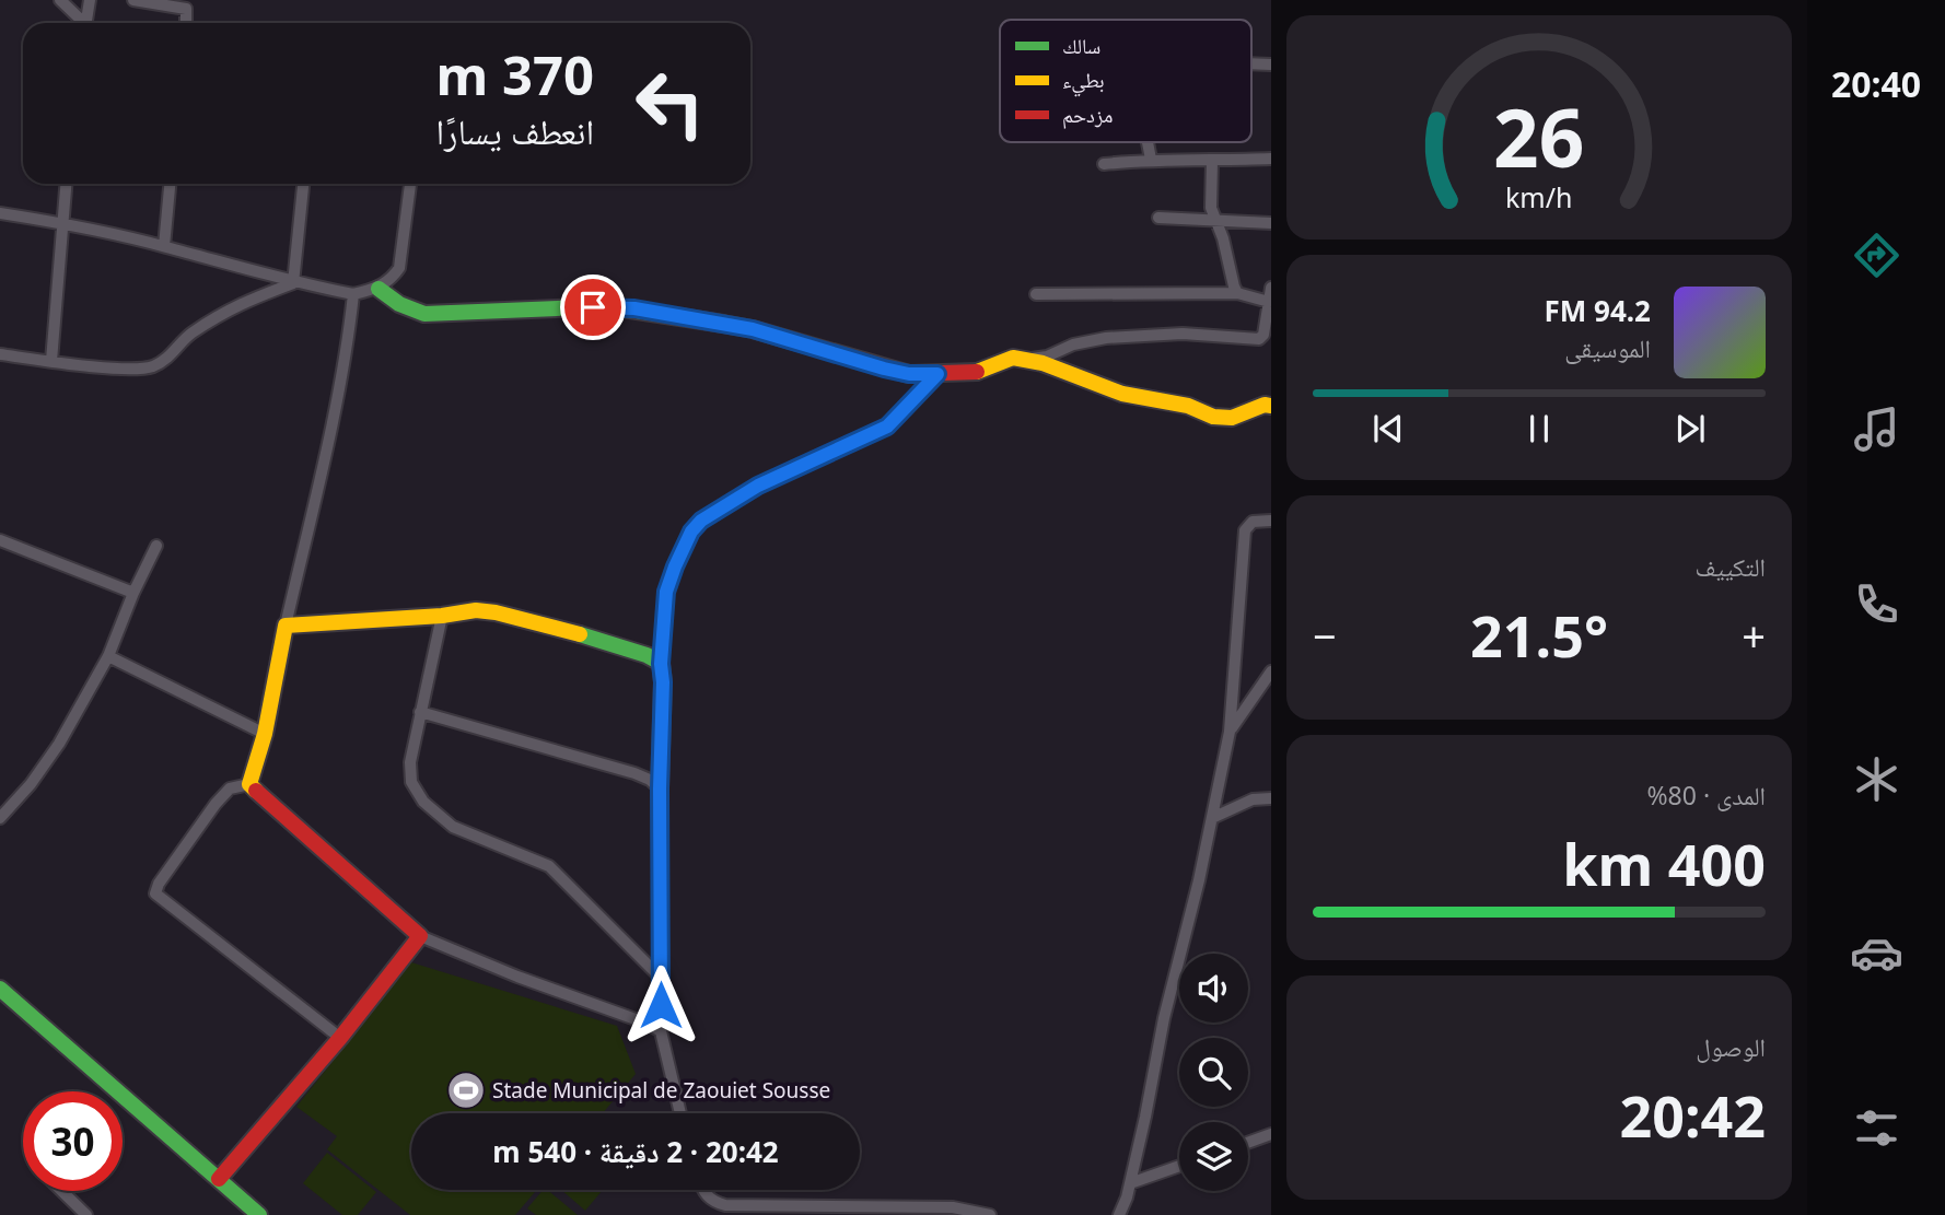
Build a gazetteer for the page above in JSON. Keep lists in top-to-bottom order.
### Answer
{
  "places": {
    "sports": ["Stade Municipal de Zaouiet Sousse"]
  },
  "legend": ["سالك", "بطيء", "مزدحم"],
  "page": {
    "tabs": "20:40",
    "turn": ["370 m", "انعطف يسارًا"],
    "song": ["94.2 FM", "الموسيقى"],
    "tile": [
      "التكييف",
      ["المدى · 80%", "400 km"],
      ["الوصول", "20:42"]
    ],
    "heat": ["−", "21.5°", "+"],
    "limit": "30",
    "trip": "20:42 · 2 دقيقة · 540 m",
    "gauge": ["26", "km/h"]
  }
}
